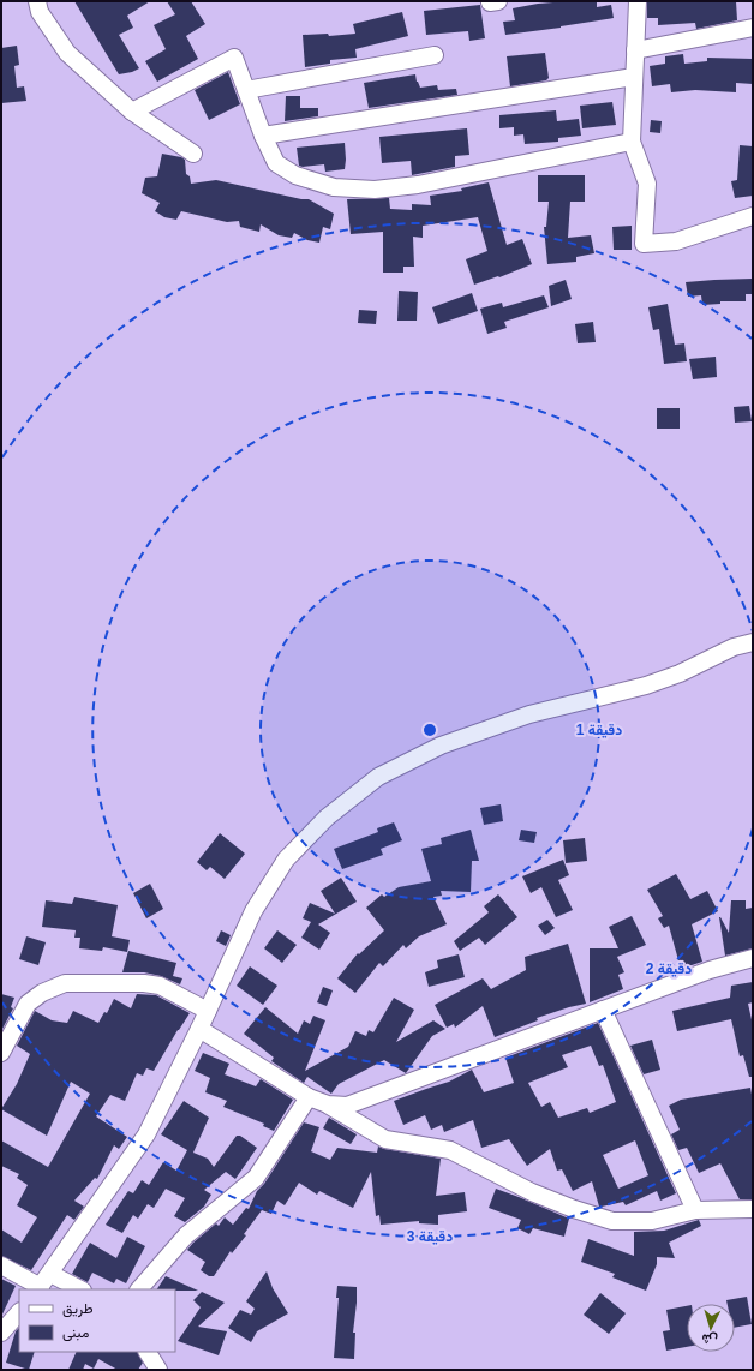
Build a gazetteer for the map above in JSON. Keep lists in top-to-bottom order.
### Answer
{
  "legend": ["طريق", "مبنى"],
  "north": "bottom",
  "rings": ["1 دقيقة", "2 دقيقة", "3 دقيقة"]
}
